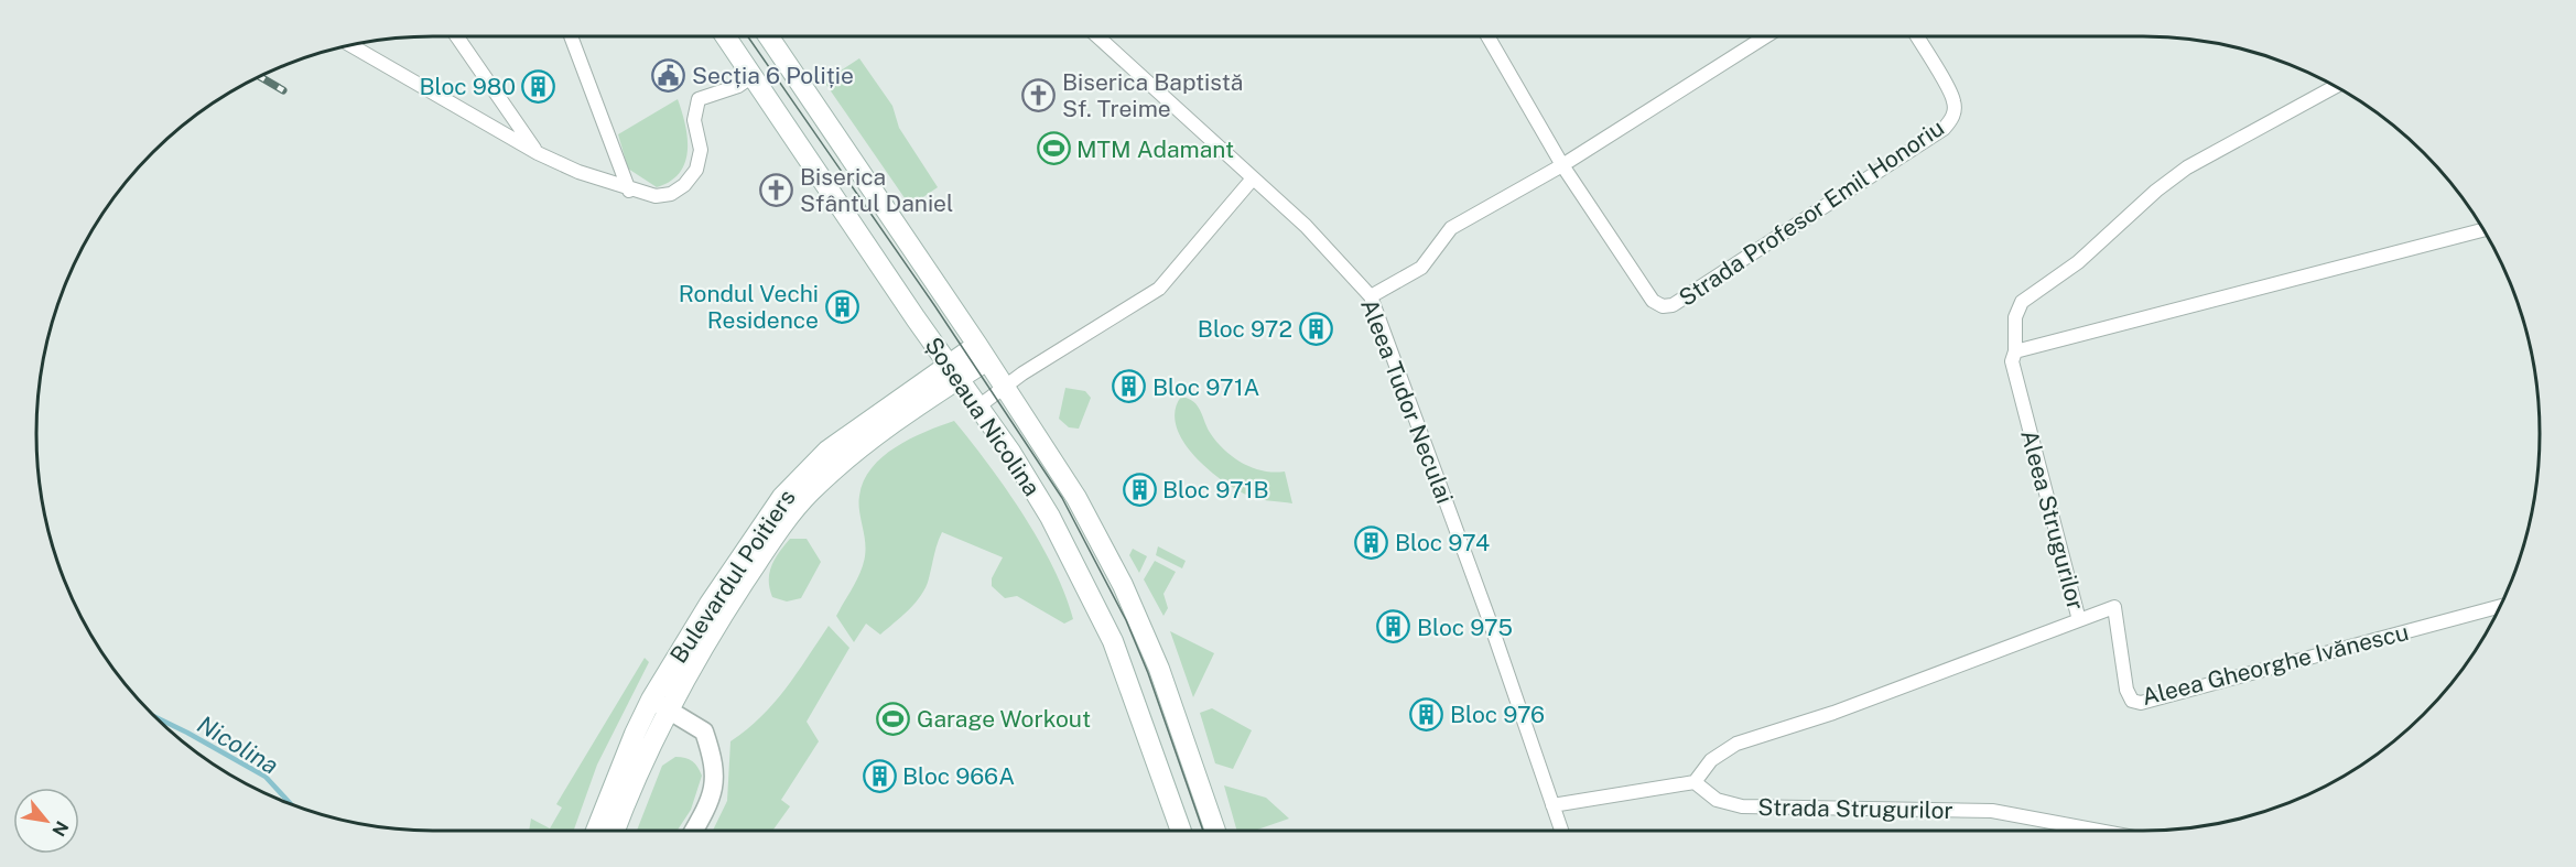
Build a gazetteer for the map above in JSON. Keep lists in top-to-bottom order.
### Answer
{
  "streets": {
    "main road": ["Șoseaua Nicolina", "Bulevardul Poitiers"],
    "street": [
      "Strada Profesor Emil Honoriu",
      "Aleea Tudor Neculai",
      "Aleea Strugurilor",
      "Aleea Gheorghe Ivănescu",
      "Strada Strugurilor"
    ]
  },
  "crossings": [
    ["Șoseaua Nicolina", "Bulevardul Poitiers"],
    ["Aleea Strugurilor", "Aleea Gheorghe Ivănescu"],
    ["Aleea Strugurilor", "Strada Strugurilor"]
  ],
  "water": ["Nicolina"],
  "places": {
    "public building": ["Secția 6 Poliție"],
    "building": [
      "Bloc 980",
      "Rondul Vechi Residence",
      "Bloc 972",
      "Bloc 971A",
      "Bloc 971B",
      "Bloc 974",
      "Bloc 975",
      "Bloc 976",
      "Bloc 966A"
    ],
    "church": ["Biserica Baptistă Sf. Treime", "Biserica Sfântul Daniel"],
    "sports": ["MTM Adamant", "Garage Workout"]
  },
  "north": "bottom right"
}
